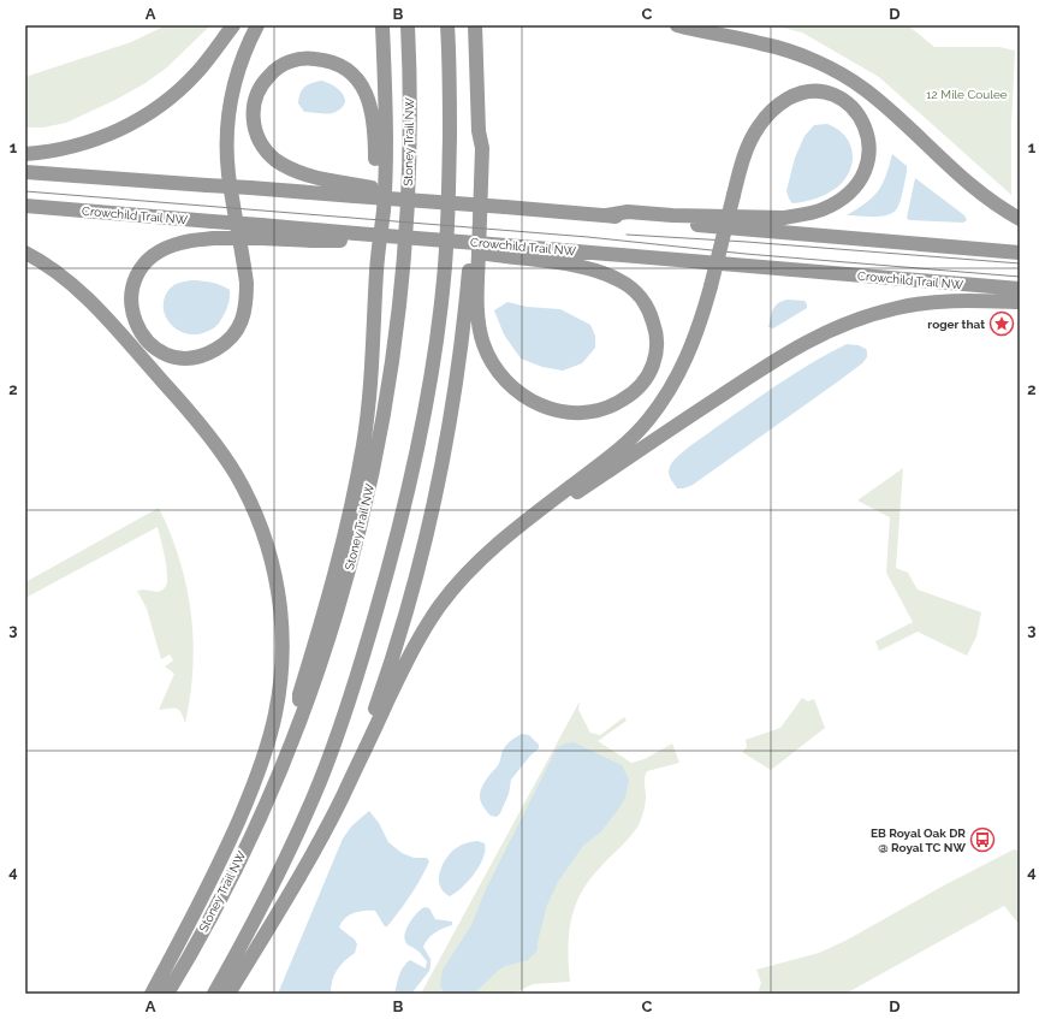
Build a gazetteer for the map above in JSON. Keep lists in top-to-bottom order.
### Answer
{
  "streets": {
    "highway": ["Stoney Trail NW", "Crowchild Trail NW"]
  },
  "parks": ["12 Mile Coulee"],
  "places": {
    "place": ["roger that"],
    "bus stop": ["EB Royal Oak DR @ Royal TC NW"]
  },
  "grid": {
    "columns": [
      "A",
      "B",
      "C",
      "D"
    ],
    "rows": [
      "1",
      "2",
      "3",
      "4"
    ]
  }
}
